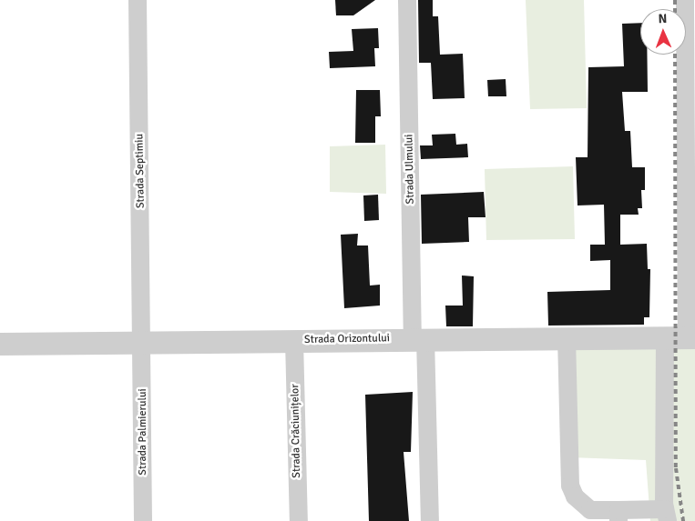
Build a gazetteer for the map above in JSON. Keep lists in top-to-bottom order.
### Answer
{
  "streets": {
    "street": [
      "Strada Ulmului",
      "Strada Septimiu",
      "Strada Orizontului",
      "Strada Crăciunițelor",
      "Strada Palmierului"
    ]
  },
  "crossings": [
    ["Strada Ulmului", "Strada Orizontului"],
    ["Strada Septimiu", "Strada Orizontului"],
    ["Strada Septimiu", "Strada Palmierului"],
    ["Strada Orizontului", "Strada Crăciunițelor"],
    ["Strada Orizontului", "Strada Palmierului"]
  ],
  "north": "top"
}
